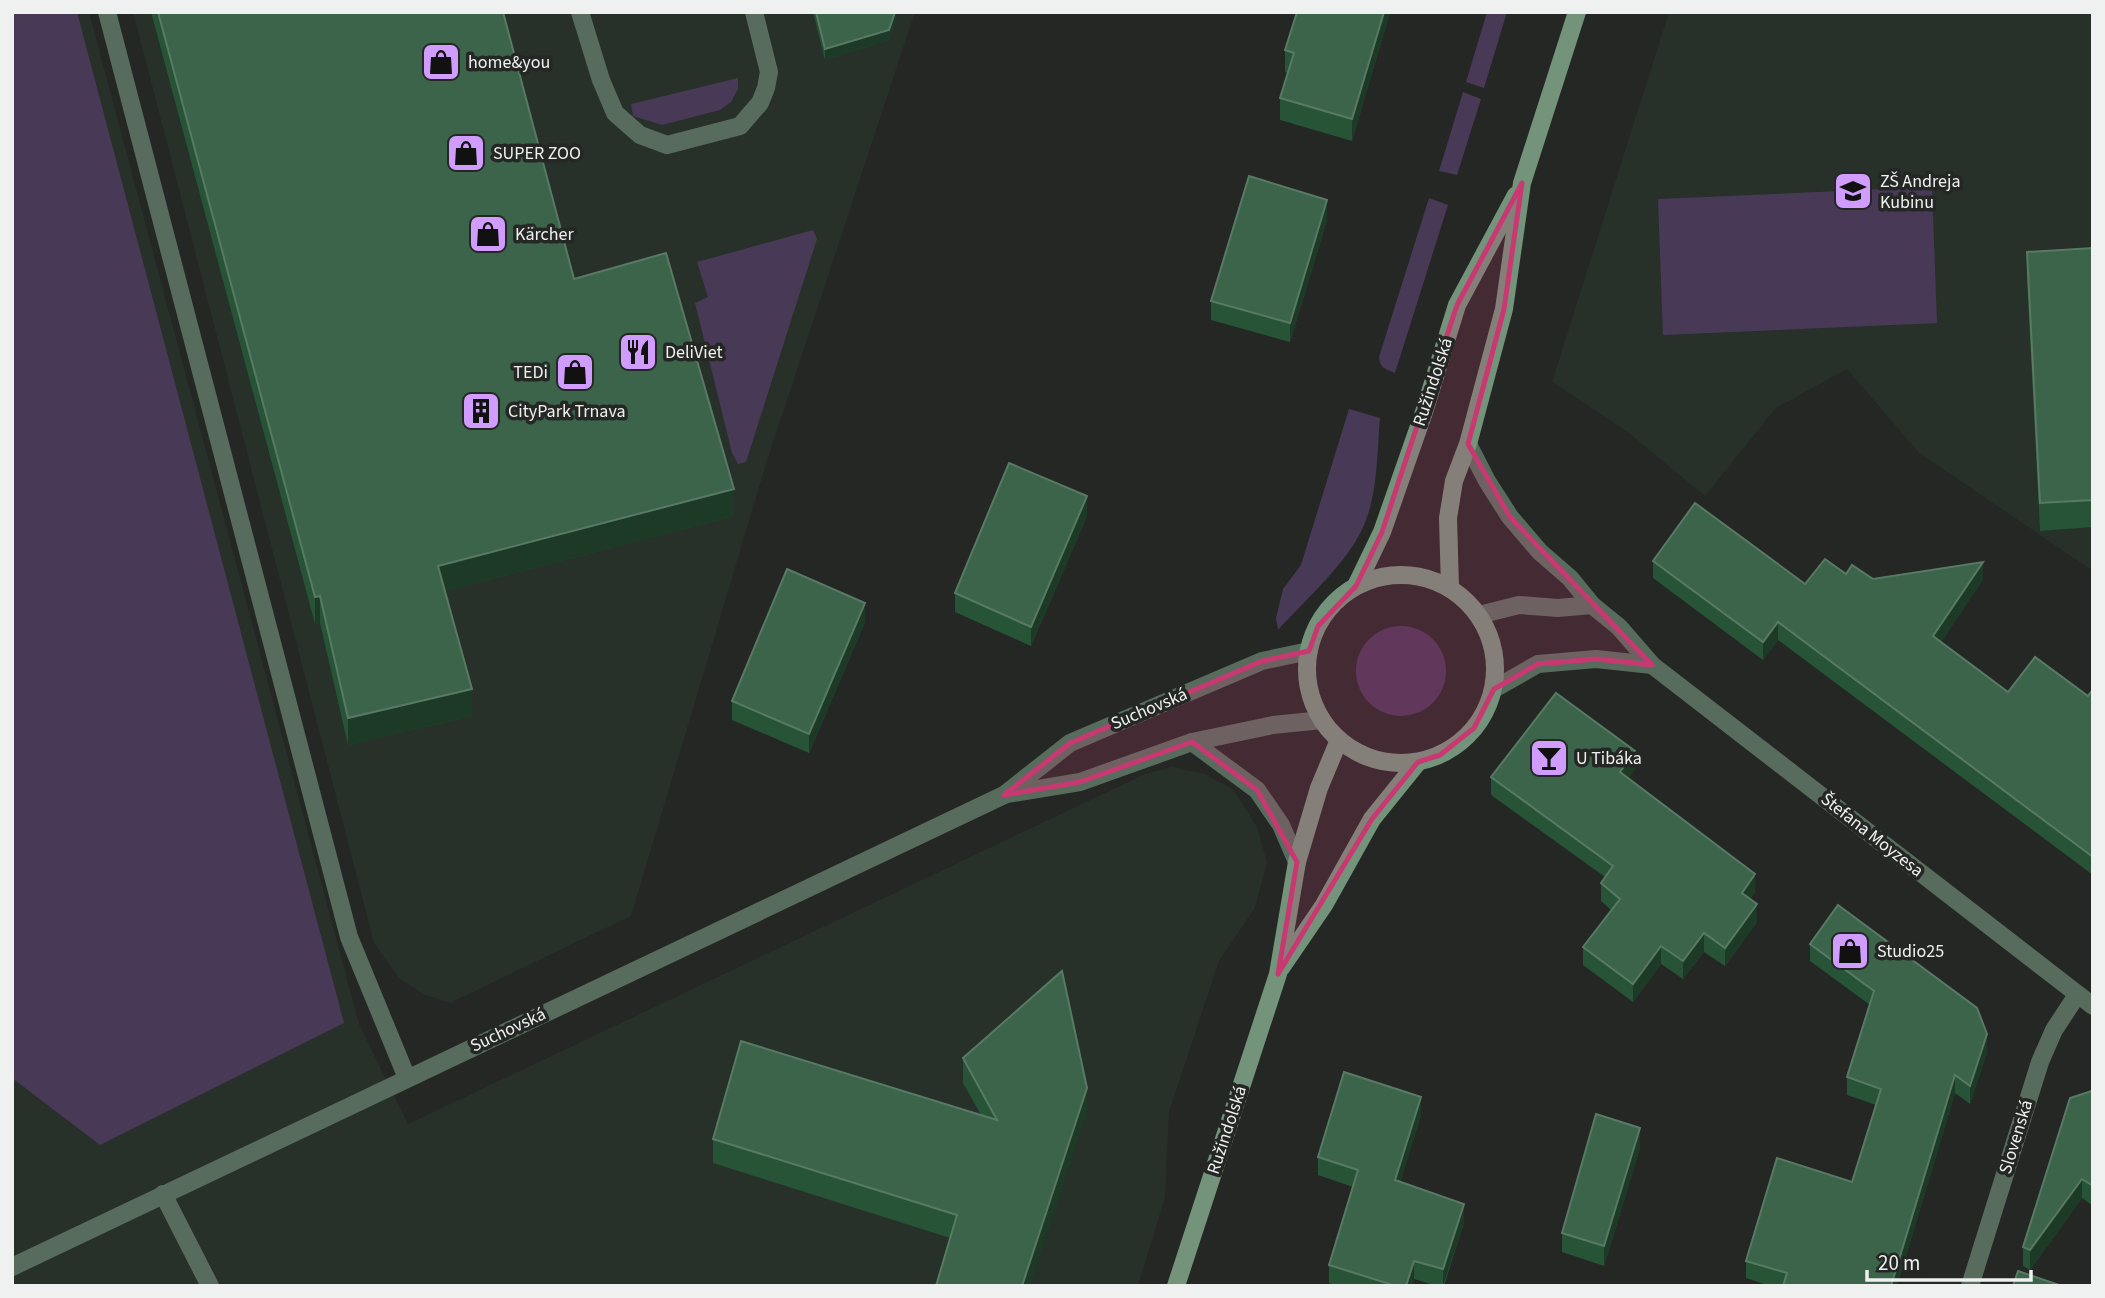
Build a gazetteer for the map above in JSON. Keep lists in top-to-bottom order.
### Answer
{
  "streets": {
    "main road": ["Ružindolská"],
    "street": ["Suchovská", "Štefana Moyzesa", "Slovenská"]
  },
  "crossings": [
    ["Ružindolská", "Suchovská"],
    ["Ružindolská", "Štefana Moyzesa"],
    ["Štefana Moyzesa", "Slovenská"]
  ],
  "places": {
    "shop": [
      "home&you",
      "SUPER ZOO",
      "Kärcher",
      "TEDi",
      "Studio25"
    ],
    "school or university": ["ZŠ Andreja Kubinu"],
    "restaurant": ["DeliViet"],
    "building": ["CityPark Trnava"],
    "bar": ["U Tibáka"]
  },
  "scale_bar": "20 m"
}
